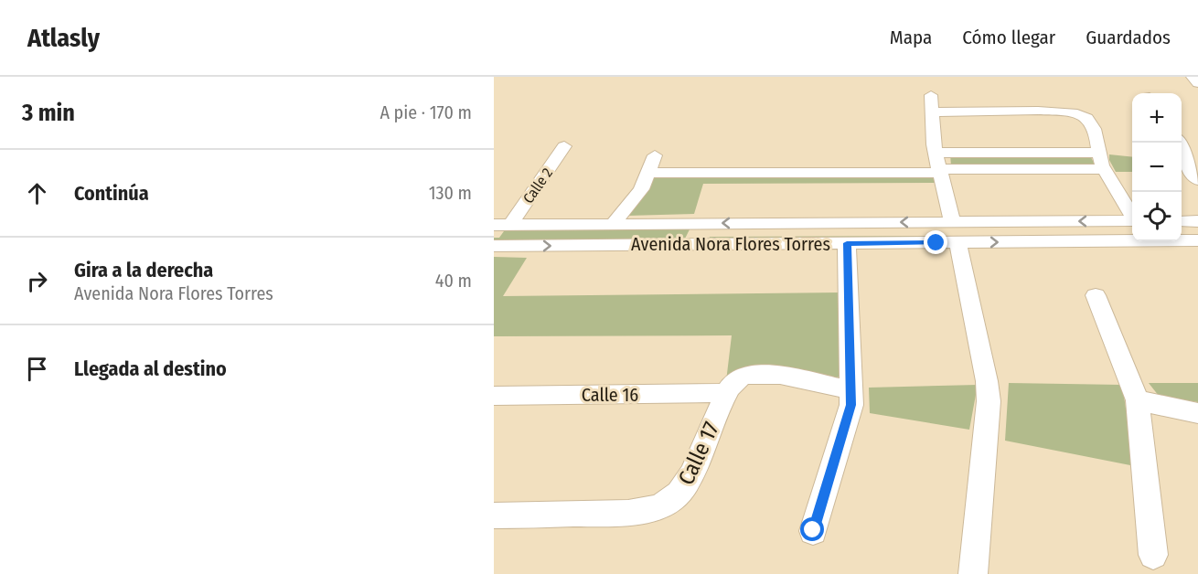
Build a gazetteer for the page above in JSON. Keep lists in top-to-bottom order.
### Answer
{
  "streets": {
    "street": [
      "Calle 2",
      "Avenida Nora Flores Torres",
      "Calle 16",
      "Calle 17"
    ]
  },
  "crossings": [
    ["Calle 2", "Avenida Nora Flores Torres"],
    ["Calle 16", "Calle 17"]
  ],
  "page": {
    "header": "Atlasly",
    "nav": ["Mapa", "Cómo llegar", "Guardados"],
    "heading": ["3 min", "A pie · 170 m"],
    "map_buttons": ["+", "−"],
    "list": [
      ["Continúa", "130 m"],
      ["Gira a la derecha", "Avenida Nora Flores Torres", "40 m"],
      "Llegada al destino"
    ]
  }
}
